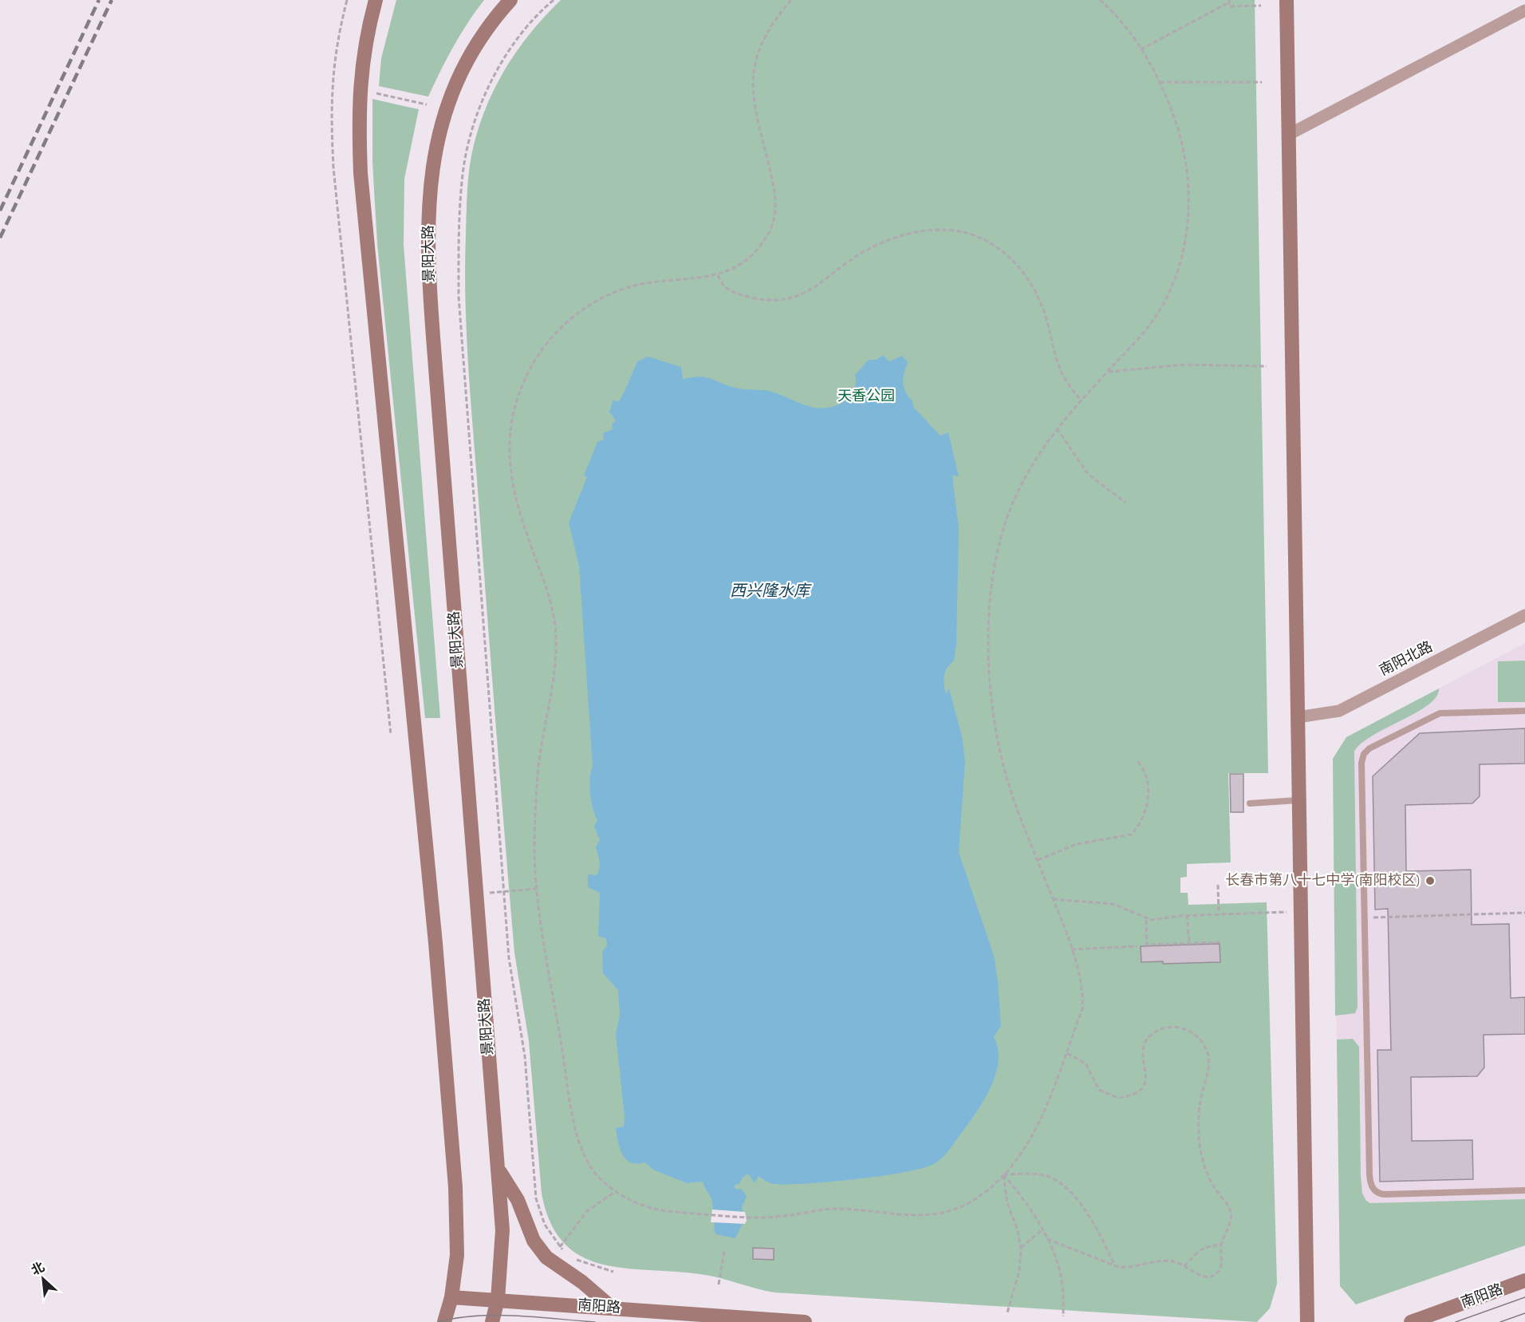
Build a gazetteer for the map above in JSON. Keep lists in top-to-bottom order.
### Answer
{
  "streets": {
    "main road": ["景阳大路", "南阳路"],
    "street": ["南阳北路"]
  },
  "crossings": [
    ["景阳大路", "南阳路"]
  ],
  "water": ["西兴隆水库"],
  "parks": ["天香公园"],
  "places": ["长春市第八十七中学(南阳校区)"],
  "north": "top left"
}
